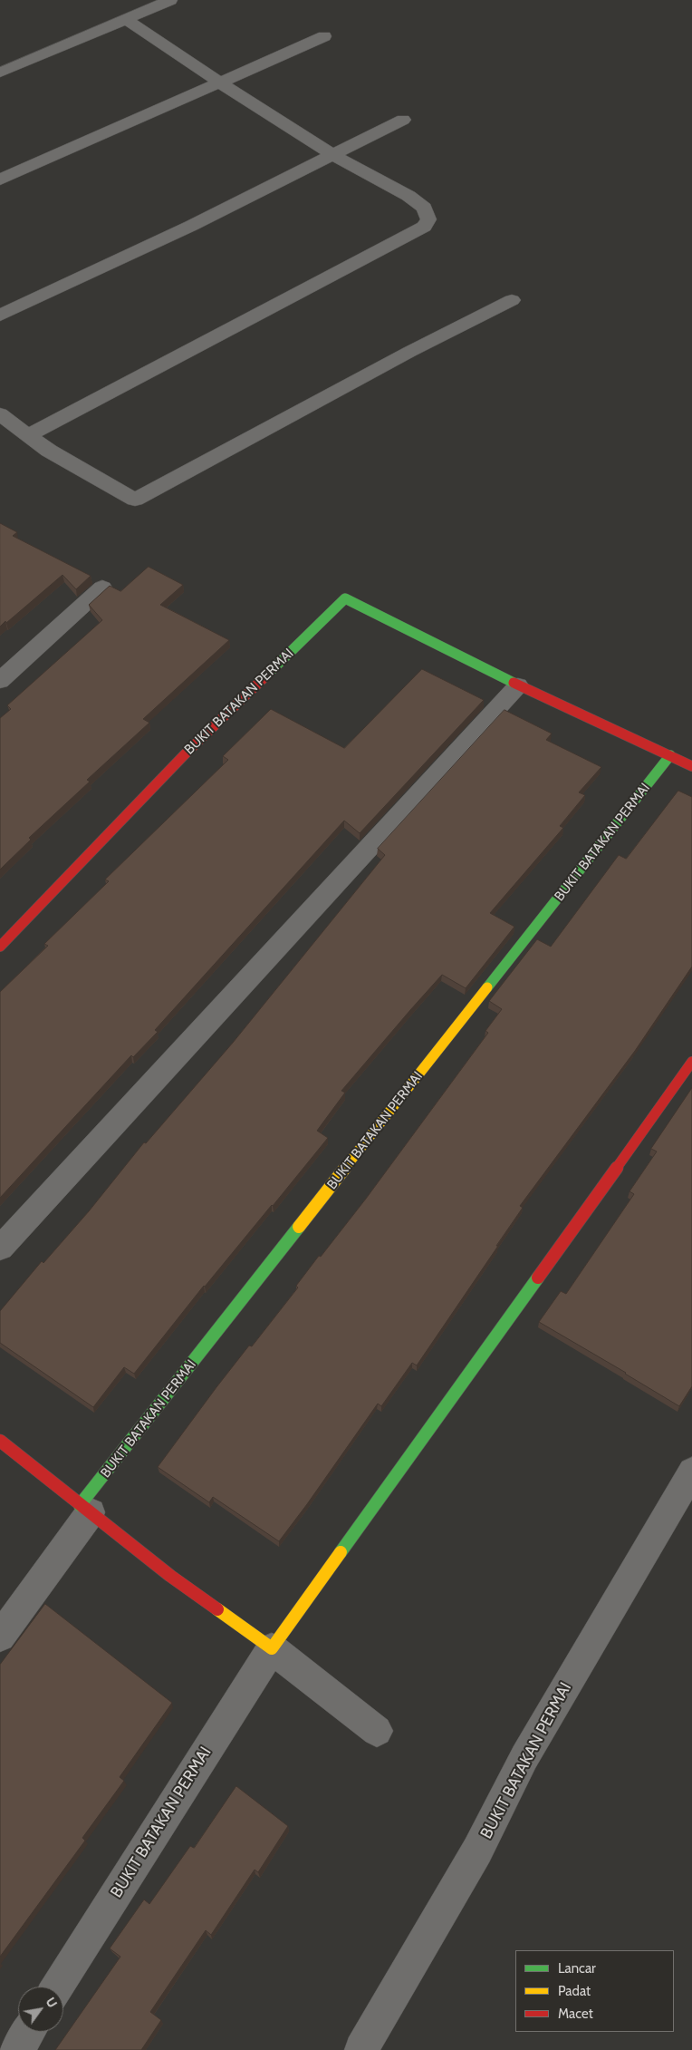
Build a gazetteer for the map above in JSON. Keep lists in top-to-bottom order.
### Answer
{
  "streets": {
    "street": ["BUKIT BATAKAN PERMAI"]
  },
  "legend": ["Lancar", "Padat", "Macet"],
  "north": "top right"
}
